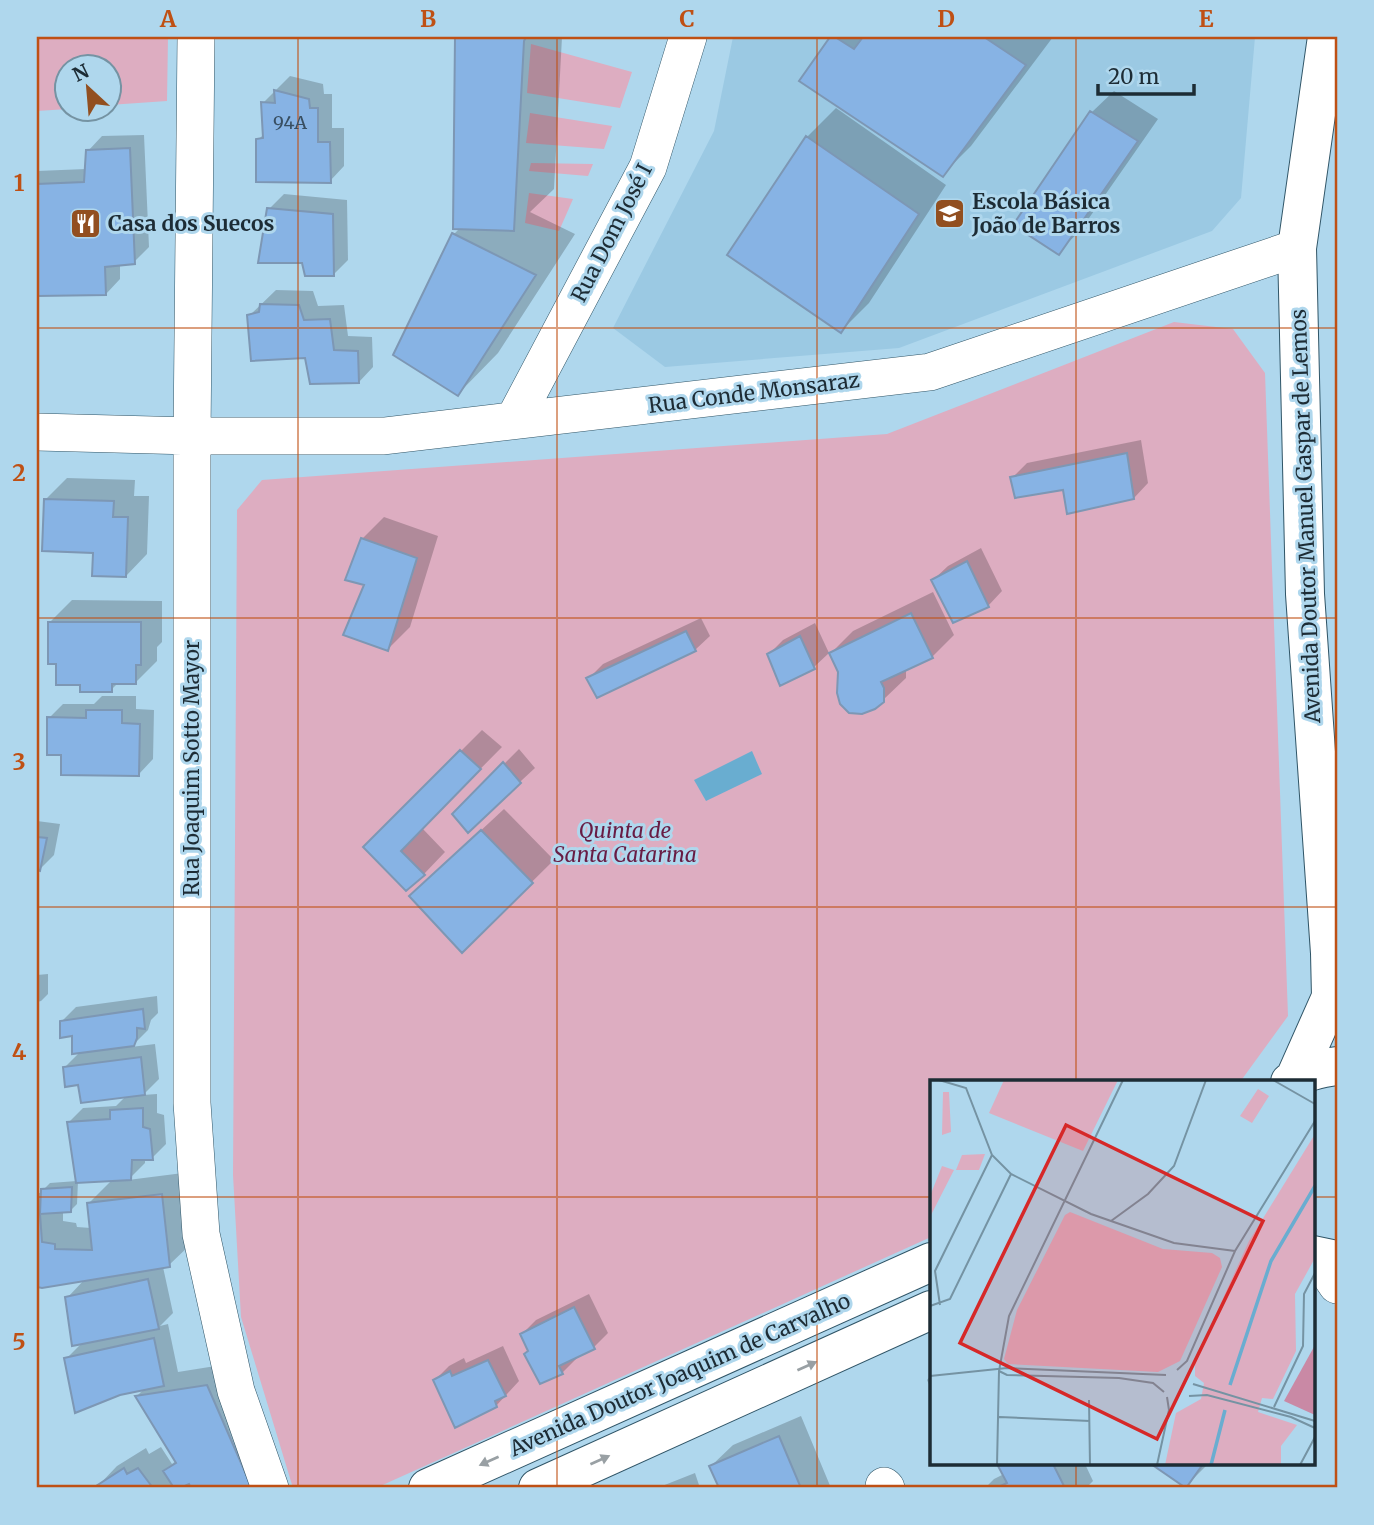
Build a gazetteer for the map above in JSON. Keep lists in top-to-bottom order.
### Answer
{
  "streets": {
    "street": [
      "Rua Dom José I",
      "Rua Conde Monsaraz",
      "Avenida Doutor Manuel Gaspar de Lemos",
      "Rua Joaquim Sotto Mayor",
      "Avenida Doutor Joaquim de Carvalho"
    ]
  },
  "crossings": [
    ["Rua Dom José I", "Rua Conde Monsaraz"],
    ["Rua Conde Monsaraz", "Avenida Doutor Manuel Gaspar de Lemos"],
    ["Rua Conde Monsaraz", "Rua Joaquim Sotto Mayor"]
  ],
  "parks": ["Quinta de Santa Catarina"],
  "places": {
    "school or university": ["Escola Básica João de Barros"],
    "restaurant": ["Casa dos Suecos"]
  },
  "house_numbers": ["94A"],
  "scale_bar": "20 m",
  "north": "top left",
  "grid": {
    "columns": [
      "A",
      "B",
      "C",
      "D",
      "E"
    ],
    "rows": [
      "1",
      "2",
      "3",
      "4",
      "5"
    ]
  }
}
